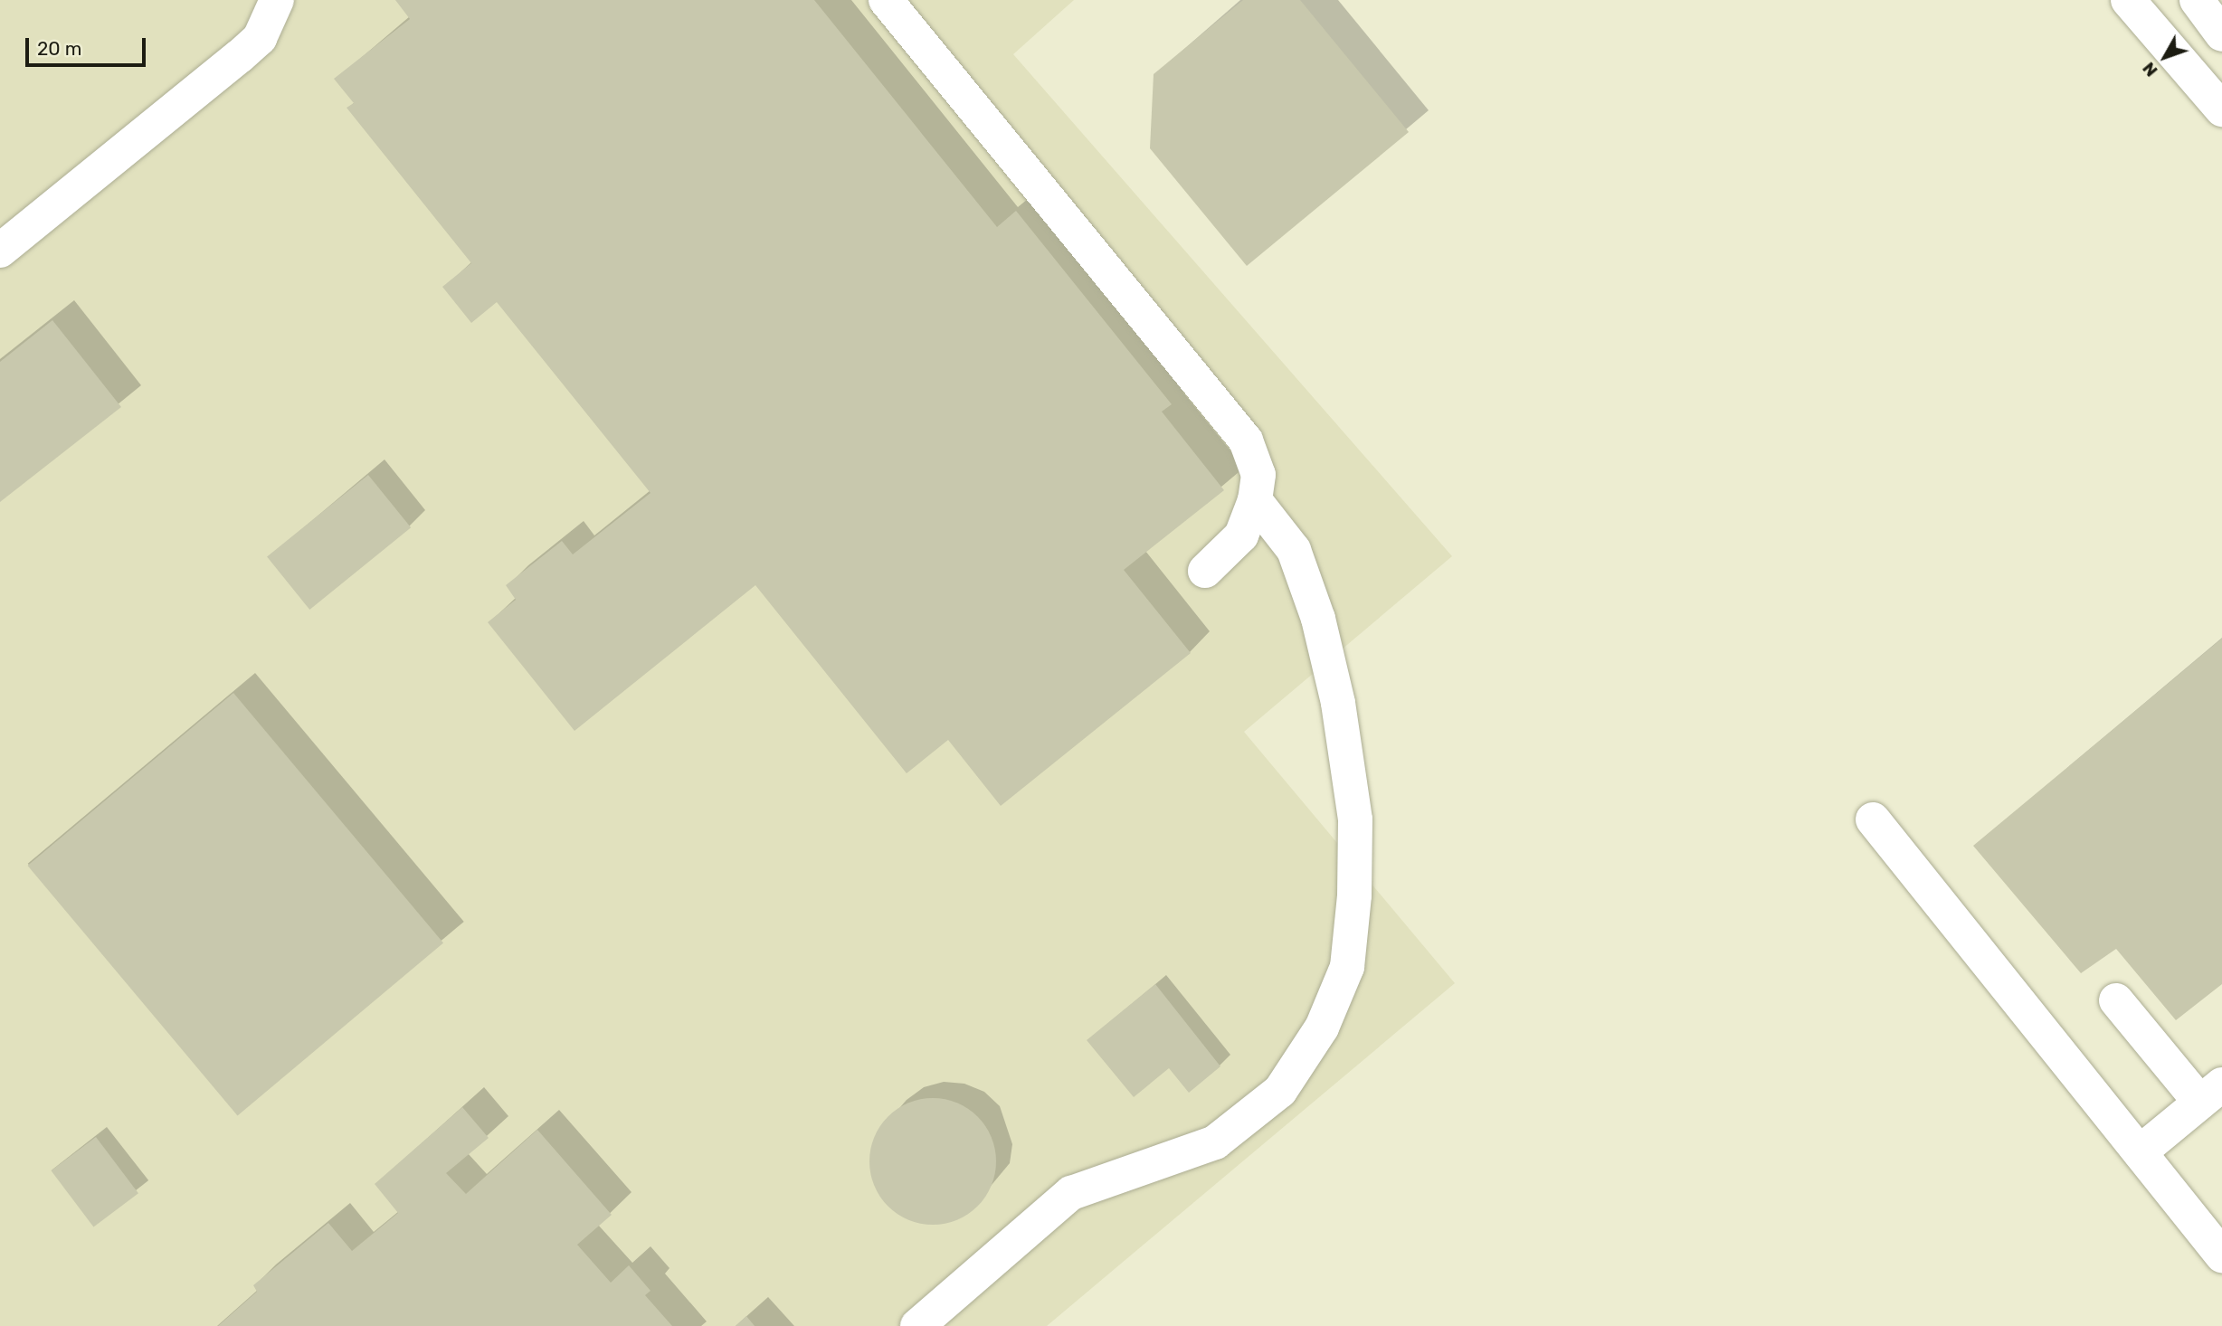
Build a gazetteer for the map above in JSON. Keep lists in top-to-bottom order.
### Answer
{
  "scale_bar": "20 m",
  "north": "bottom left"
}
